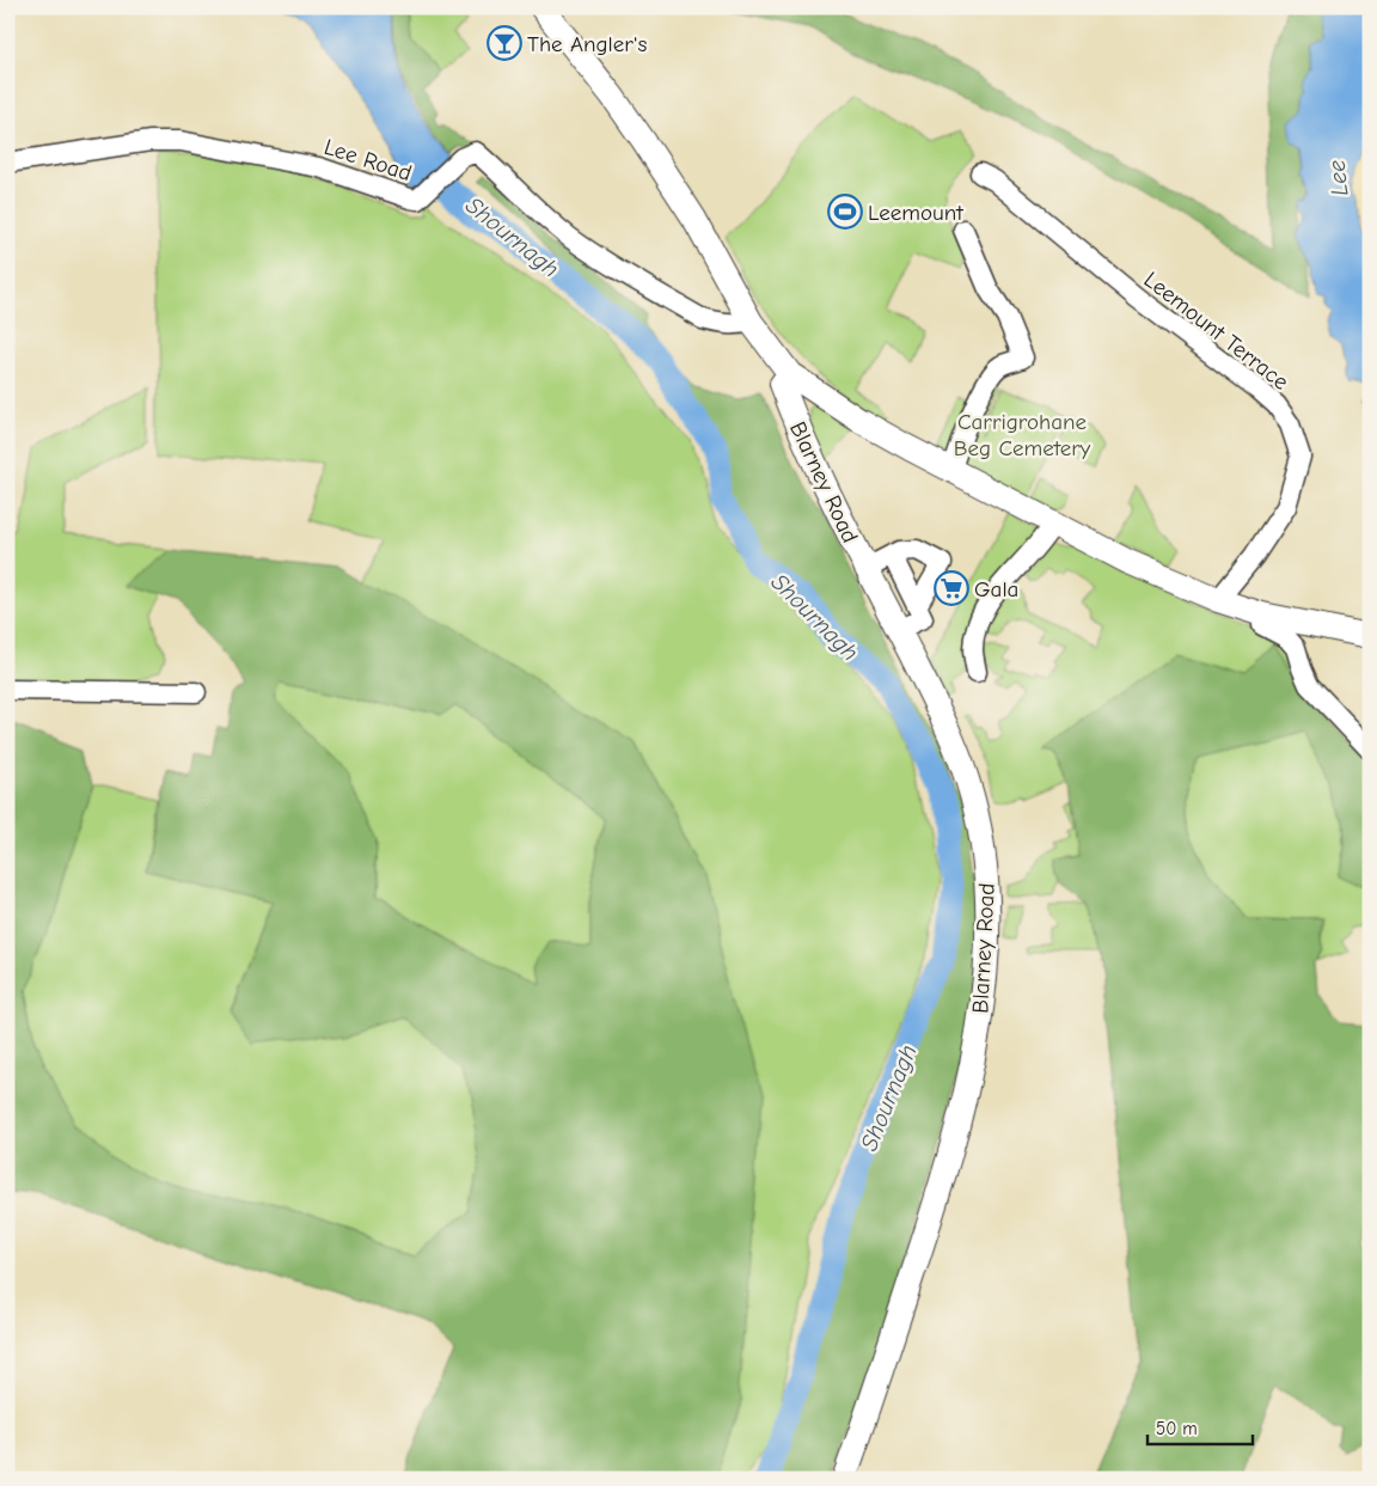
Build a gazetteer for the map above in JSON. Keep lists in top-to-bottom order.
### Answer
{
  "streets": {
    "main road": ["Blarney Road"],
    "street": ["Lee Road", "Leemount Terrace"]
  },
  "water": ["Lee", "Shournagh"],
  "parks": ["Carrigrohane Beg Cemetery"],
  "places": {
    "bar": ["The Angler's"],
    "sports": ["Leemount"],
    "supermarket": ["Gala"]
  },
  "scale_bar": "50 m"
}
